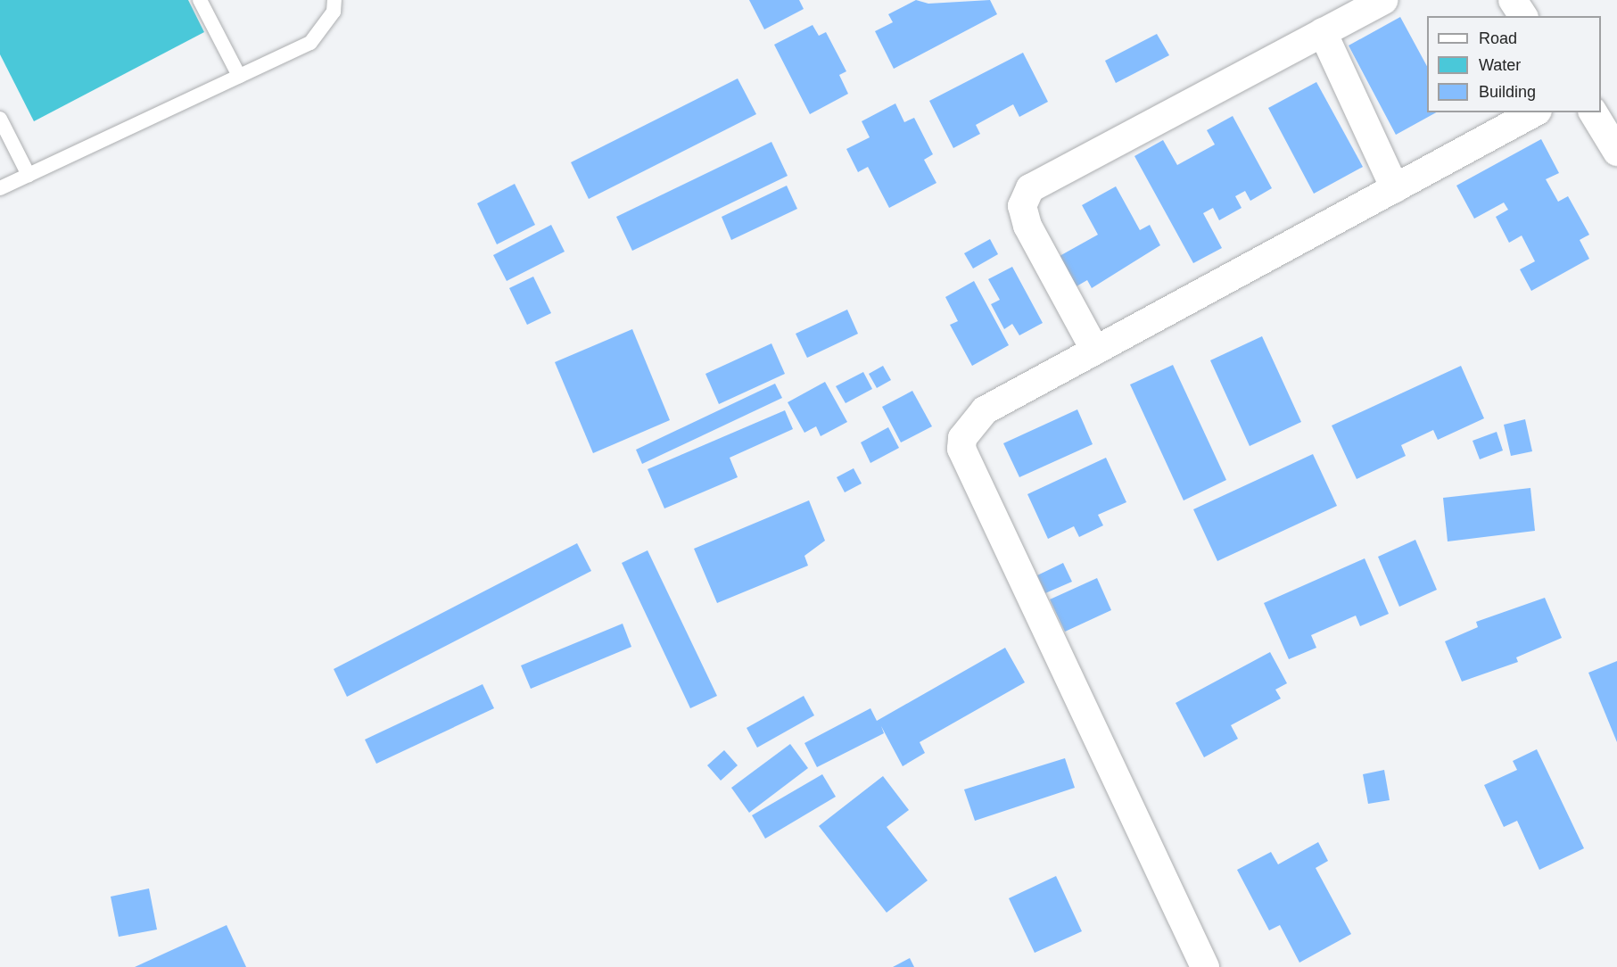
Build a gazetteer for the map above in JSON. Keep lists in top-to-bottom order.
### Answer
{
  "legend": ["Road", "Water", "Building"]
}
